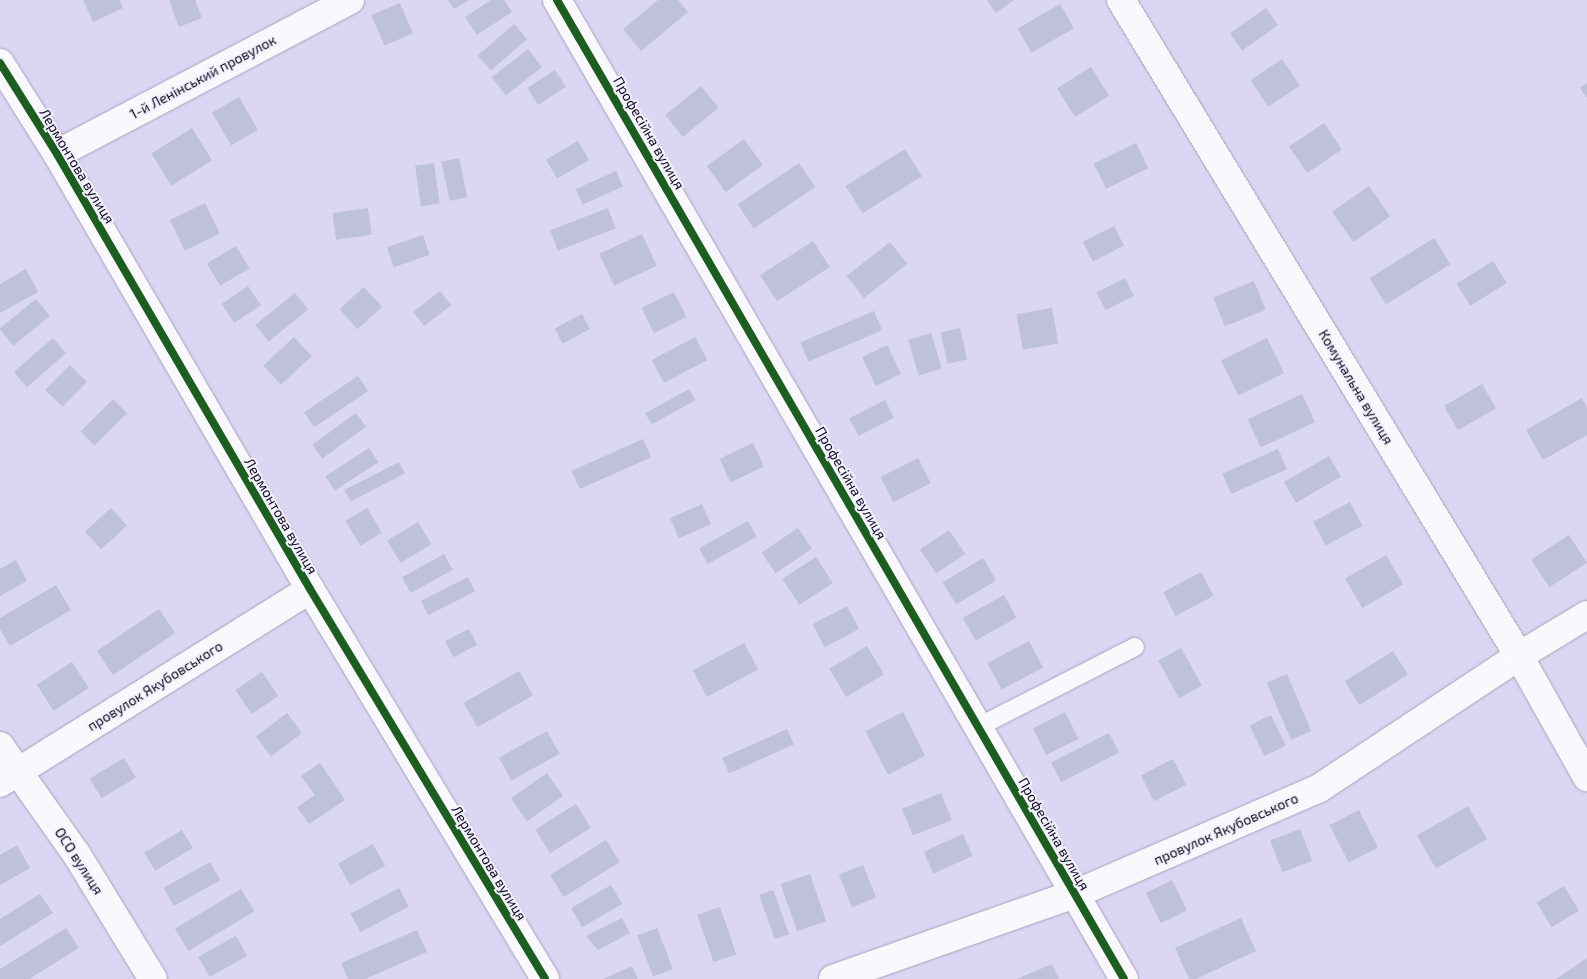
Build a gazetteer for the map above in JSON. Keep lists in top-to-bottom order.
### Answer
{
  "streets": {
    "street": [
      "1-й Ленінський провулок",
      "Професійна вулиця",
      "Лермонтова вулиця",
      "Комунальна вулиця",
      "провулок Якубовського",
      "ОСО вулиця"
    ]
  },
  "crossings": [
    ["1-й Ленінський провулок", "Лермонтова вулиця"],
    ["Професійна вулиця", "провулок Якубовського"],
    ["Лермонтова вулиця", "провулок Якубовського"],
    ["Комунальна вулиця", "провулок Якубовського"],
    ["провулок Якубовського", "ОСО вулиця"]
  ]
}
